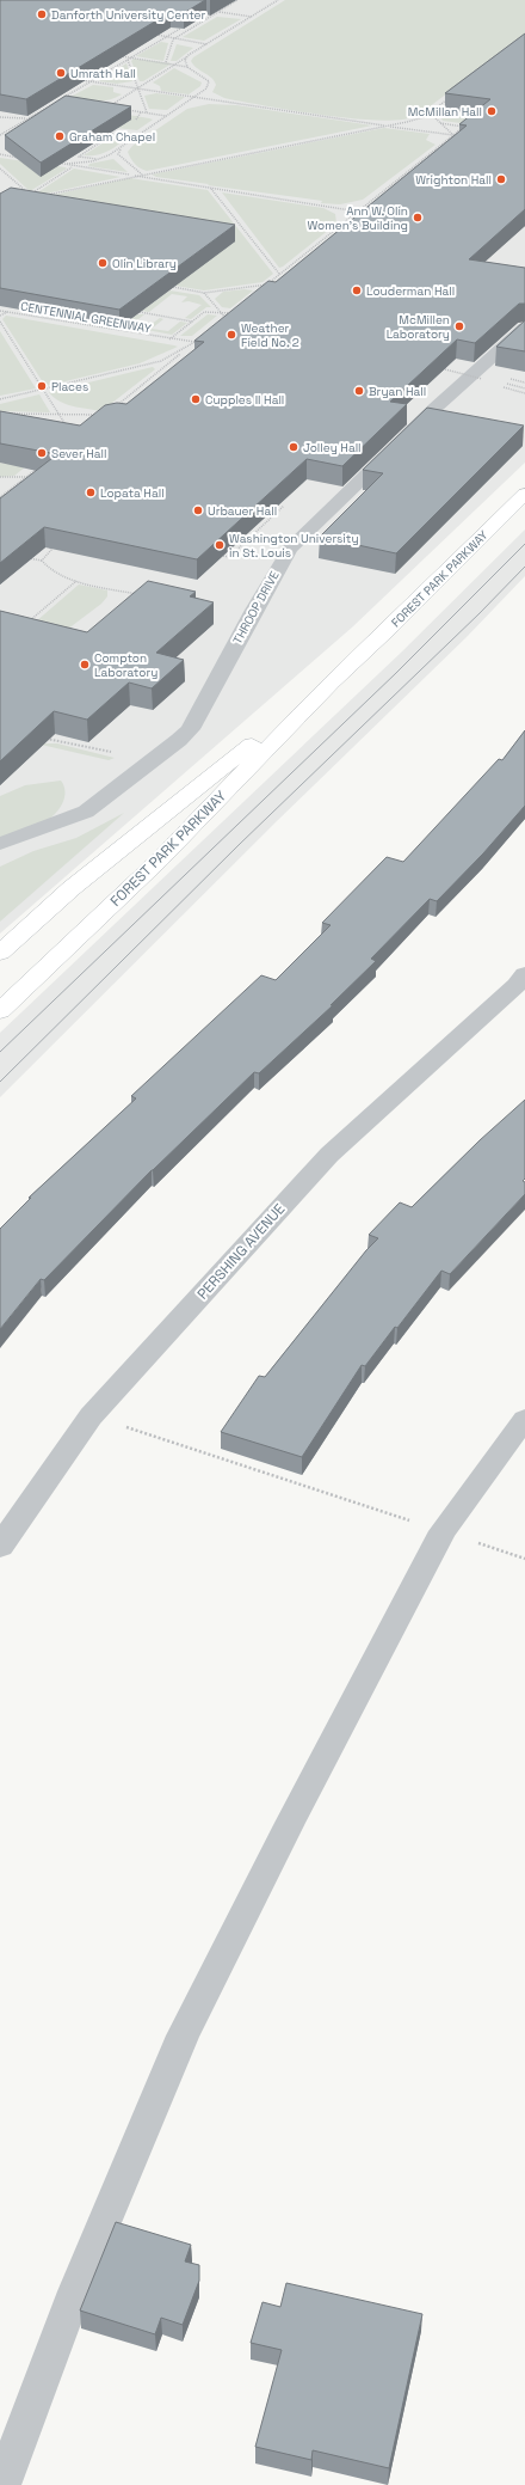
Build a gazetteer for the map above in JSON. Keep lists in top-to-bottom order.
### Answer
{
  "streets": {
    "main road": ["FOREST PARK PARKWAY"],
    "street": ["THROOP DRIVE", "PERSHING AVENUE"],
    "path": ["CENTENNIAL GREENWAY"]
  },
  "places": [
    "Danforth University Center",
    "Umrath Hall",
    "McMillan Hall",
    "Graham Chapel",
    "Wrighton Hall",
    "Ann W. Olin Women's Building",
    "Olin Library",
    "Louderman Hall",
    "McMillen Laboratory",
    "Weather Field No. 2",
    "Places",
    "Bryan Hall",
    "Cupples II Hall",
    "Jolley Hall",
    "Sever Hall",
    "Lopata Hall",
    "Urbauer Hall",
    "Washington University in St. Louis",
    "Compton Laboratory"
  ]
}
